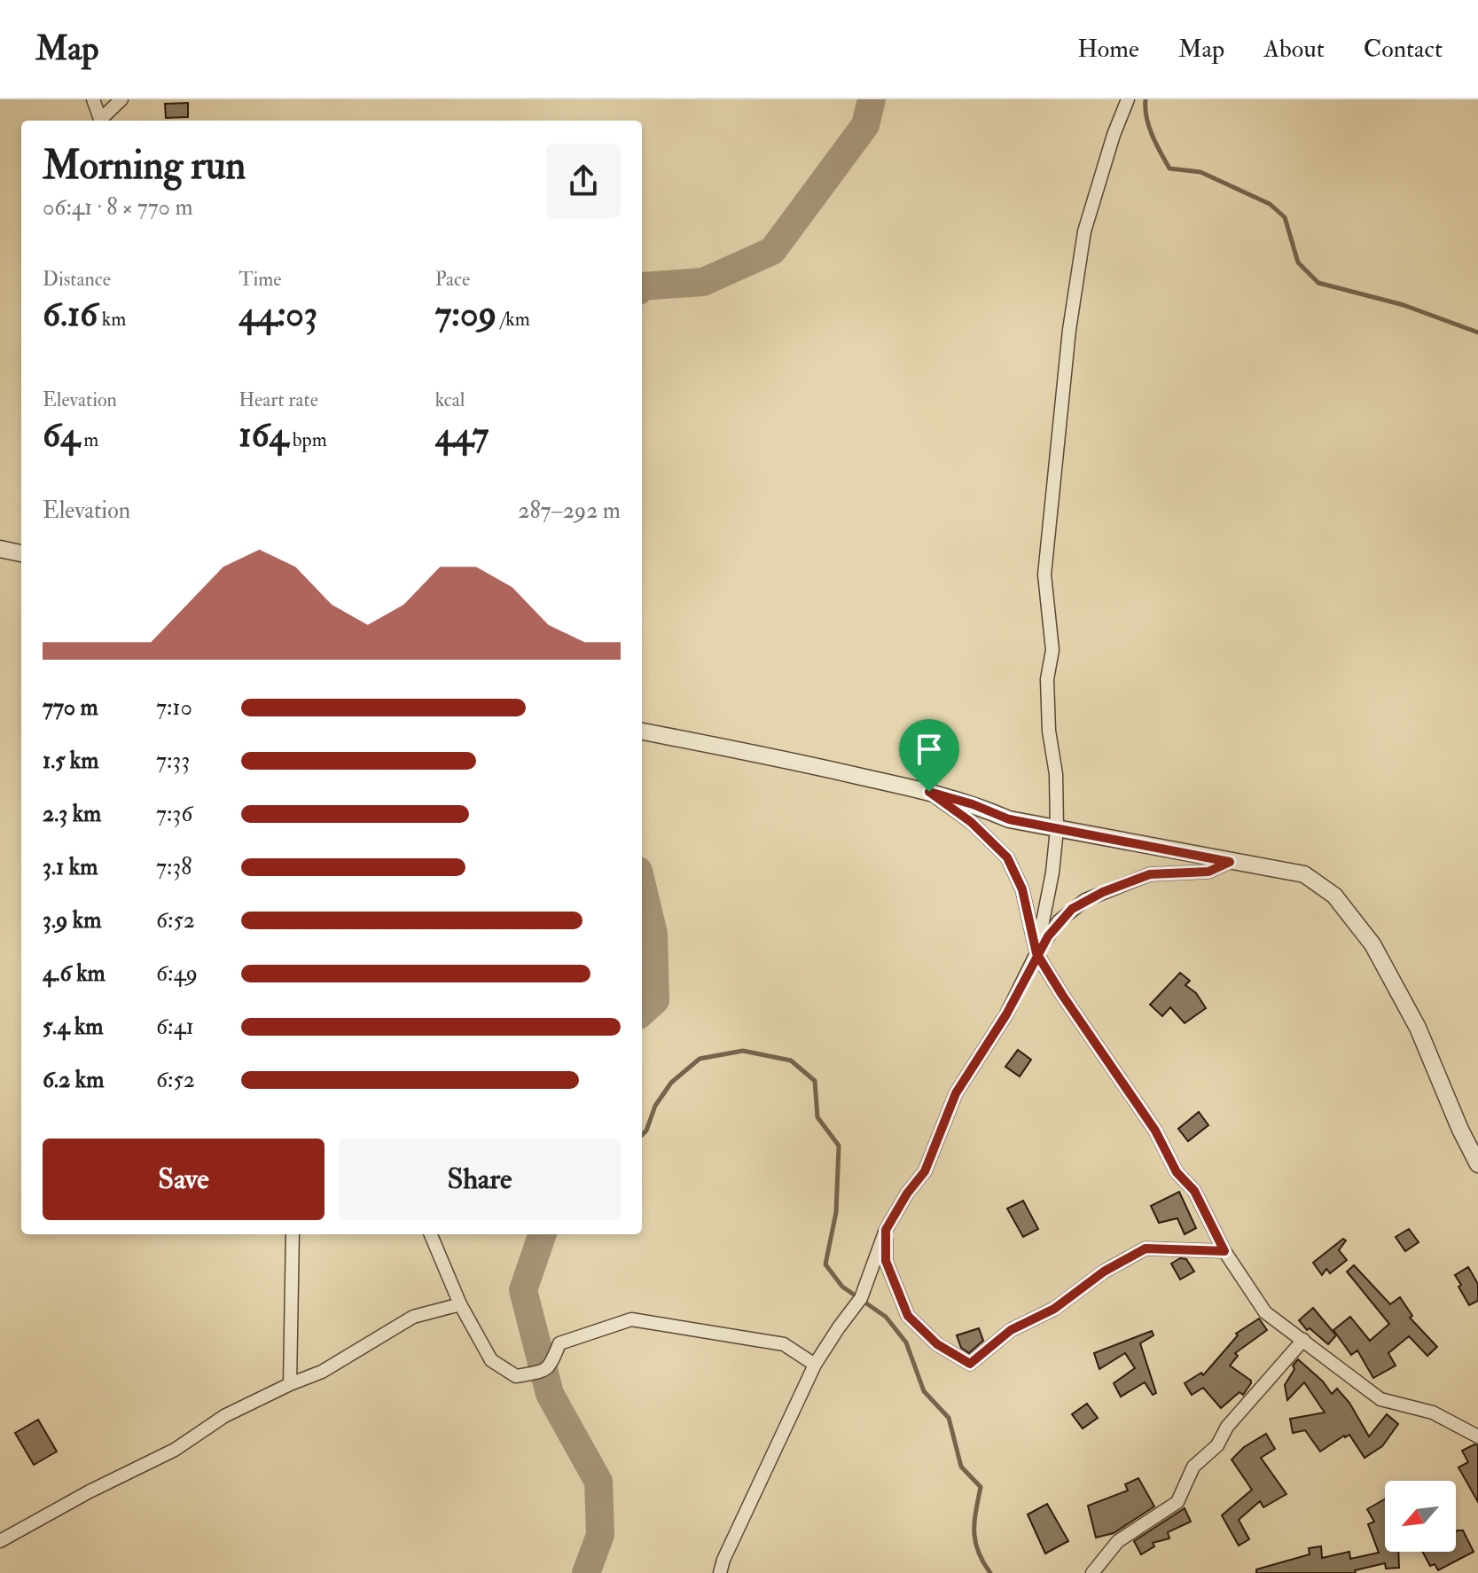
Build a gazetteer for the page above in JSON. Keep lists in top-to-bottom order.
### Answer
{
  "north": "bottom left",
  "page": {
    "header": "Map",
    "nav": [
      "Home",
      "Map",
      "About",
      "Contact"
    ],
    "heading": ["Morning run", "06:41 · 8 × 770 m"],
    "stats": [
      ["Distance", "6.16 km"],
      ["Time", "44:03"],
      ["Pace", "7:09 /km"],
      ["Elevation", "64 m"],
      ["Heart rate", "164 bpm"],
      ["kcal", "447"]
    ],
    "chart": ["Elevation", "287–292 m"],
    "list": [
      {
        "name": "770 m",
        "note": "7:10"
      },
      {
        "name": "1.5 km",
        "note": "7:33"
      },
      {
        "name": "2.3 km",
        "note": "7:36"
      },
      {
        "name": "3.1 km",
        "note": "7:38"
      },
      {
        "name": "3.9 km",
        "note": "6:52"
      },
      {
        "name": "4.6 km",
        "note": "6:49"
      },
      {
        "name": "5.4 km",
        "note": "6:41"
      },
      {
        "name": "6.2 km",
        "note": "6:52"
      }
    ],
    "buttons": ["Save", "Share"]
  }
}
